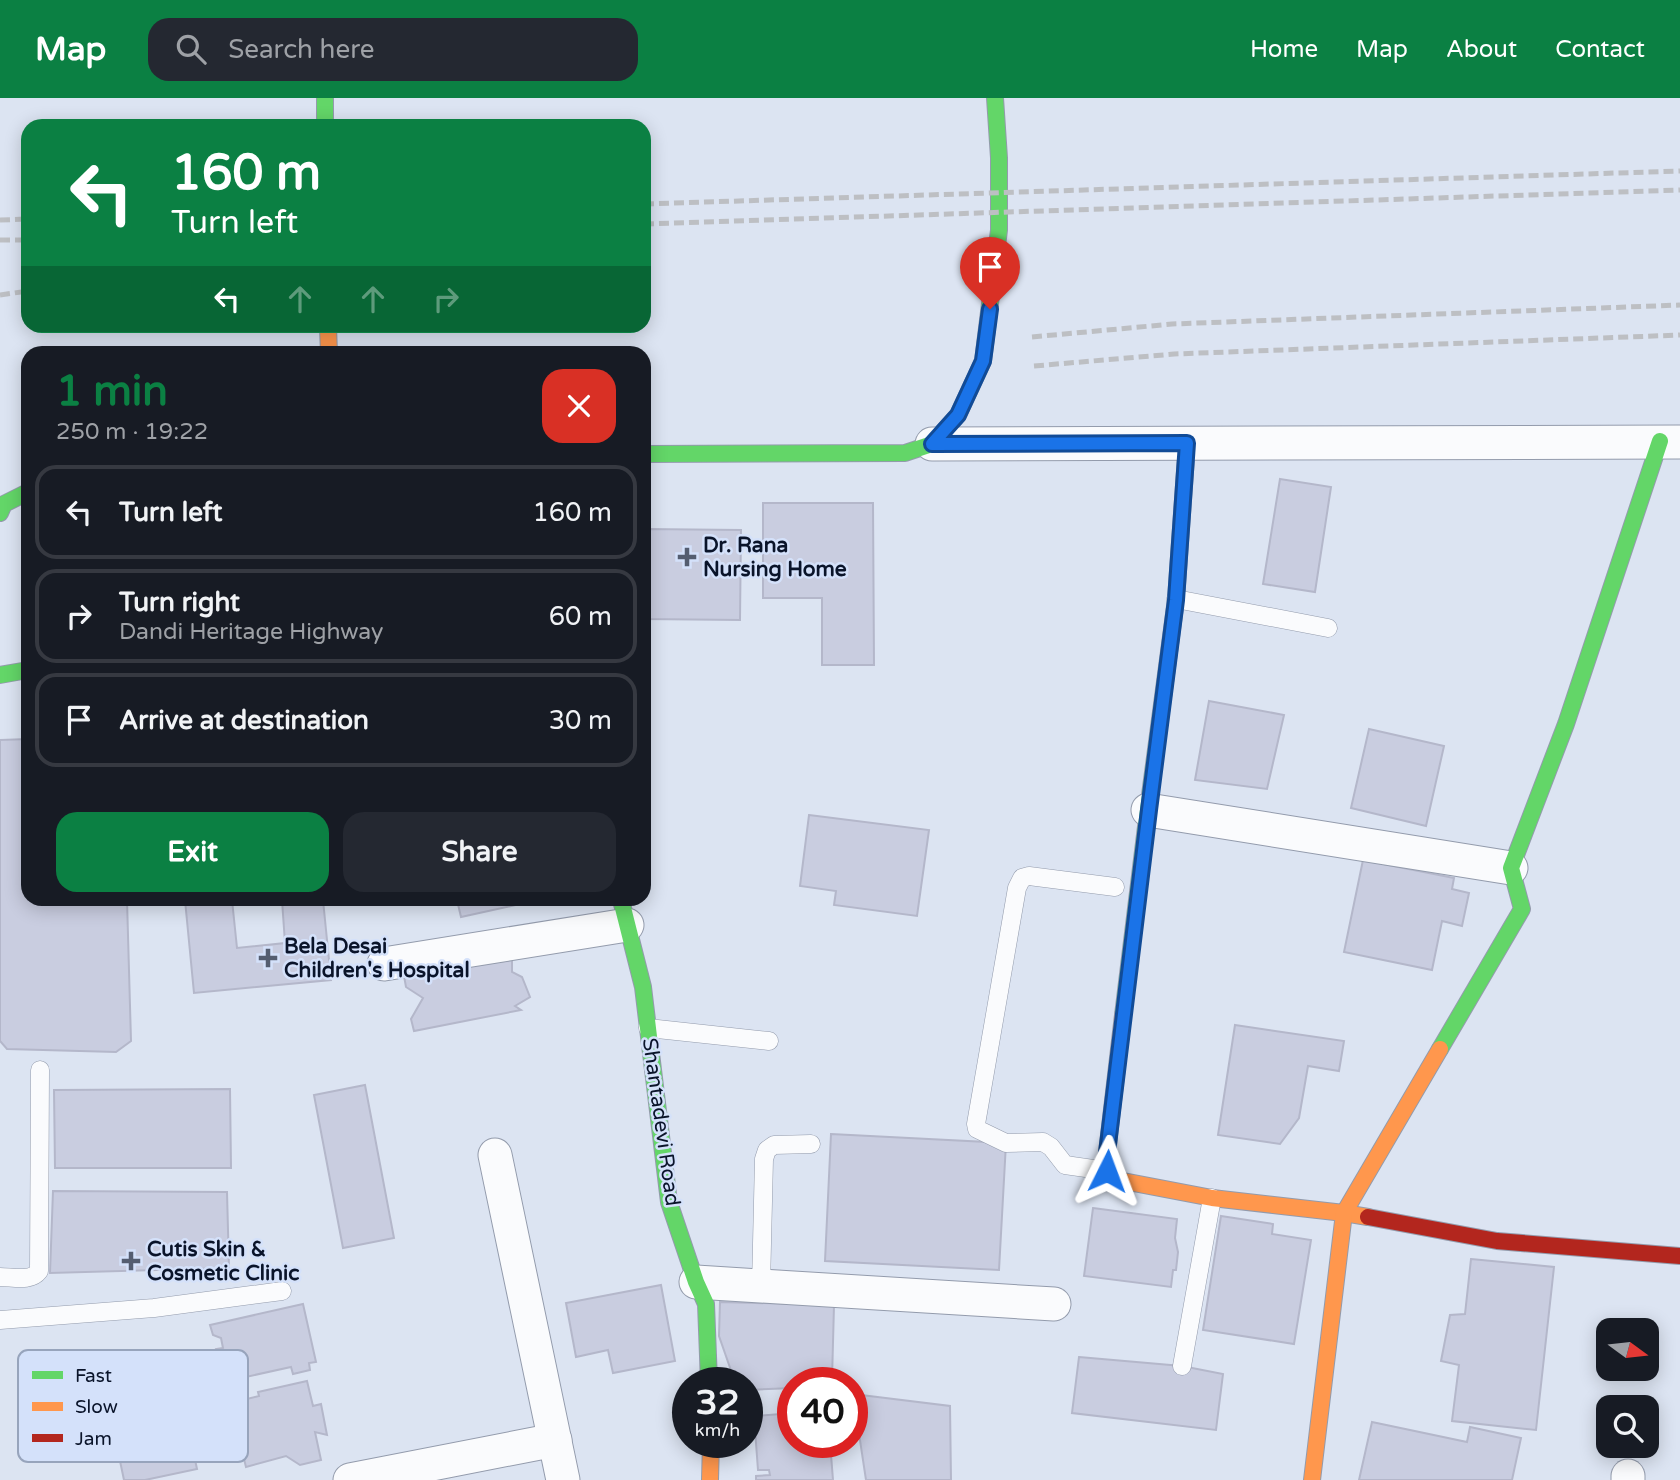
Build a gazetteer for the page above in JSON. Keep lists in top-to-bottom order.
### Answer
{
  "streets": {
    "main road": ["Shantadevi Road"]
  },
  "places": {
    "health": ["Dr. Rana Nursing Home", "Bela Desai Children's Hospital", "Cutis Skin & Cosmetic Clinic"]
  },
  "legend": ["Fast", "Slow", "Jam"],
  "north": "right",
  "page": {
    "header": "Map",
    "search": "Search here",
    "nav": [
      "Home",
      "Map",
      "About",
      "Contact"
    ],
    "turn": ["160 m", "Turn left"],
    "heading": ["1 min", "250 m · 19:22"],
    "list": [
      {
        "name": "Turn left",
        "value": "160 m"
      },
      {
        "name": "Turn right",
        "note": "Dandi Heritage Highway",
        "value": "60 m"
      },
      {
        "name": "Arrive at destination",
        "value": "30 m"
      }
    ],
    "buttons": ["Exit", "Share"],
    "speed": "32 km/h",
    "limit": "40"
  }
}
